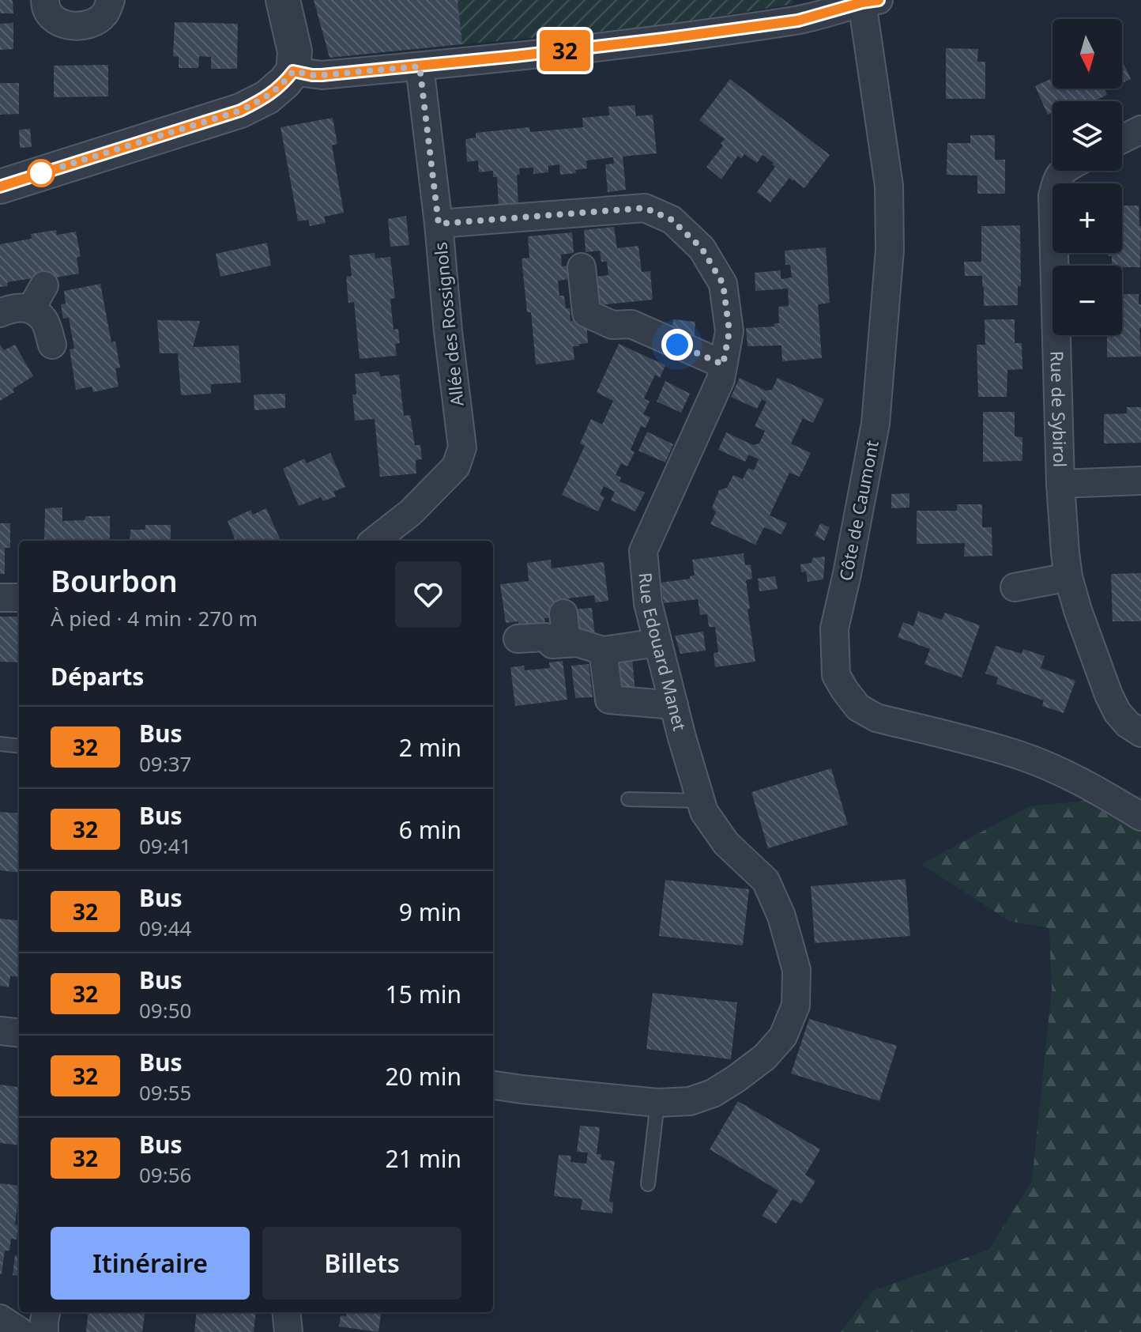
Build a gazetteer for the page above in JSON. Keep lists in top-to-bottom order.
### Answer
{
  "streets": {
    "street": [
      "Allée des Rossignols",
      "Rue de Sybirol",
      "Côte de Caumont",
      "Rue Edouard Manet"
    ]
  },
  "crossings": [
    ["Allée des Rossignols", "Rue Edouard Manet"]
  ],
  "lines": ["bus line 32"],
  "north": "bottom",
  "page": {
    "on_map": "32",
    "map_buttons": ["+", "−"],
    "heading": [
      ["Bourbon", "À pied · 4 min · 270 m"],
      "Départs"
    ],
    "list": [
      {
        "mark": "32",
        "name": "Bus",
        "note": "09:37",
        "value": "2 min"
      },
      {
        "mark": "32",
        "name": "Bus",
        "note": "09:41",
        "value": "6 min"
      },
      {
        "mark": "32",
        "name": "Bus",
        "note": "09:44",
        "value": "9 min"
      },
      {
        "mark": "32",
        "name": "Bus",
        "note": "09:50",
        "value": "15 min"
      },
      {
        "mark": "32",
        "name": "Bus",
        "note": "09:55",
        "value": "20 min"
      },
      {
        "mark": "32",
        "name": "Bus",
        "note": "09:56",
        "value": "21 min"
      }
    ],
    "buttons": ["Itinéraire", "Billets"]
  }
}
